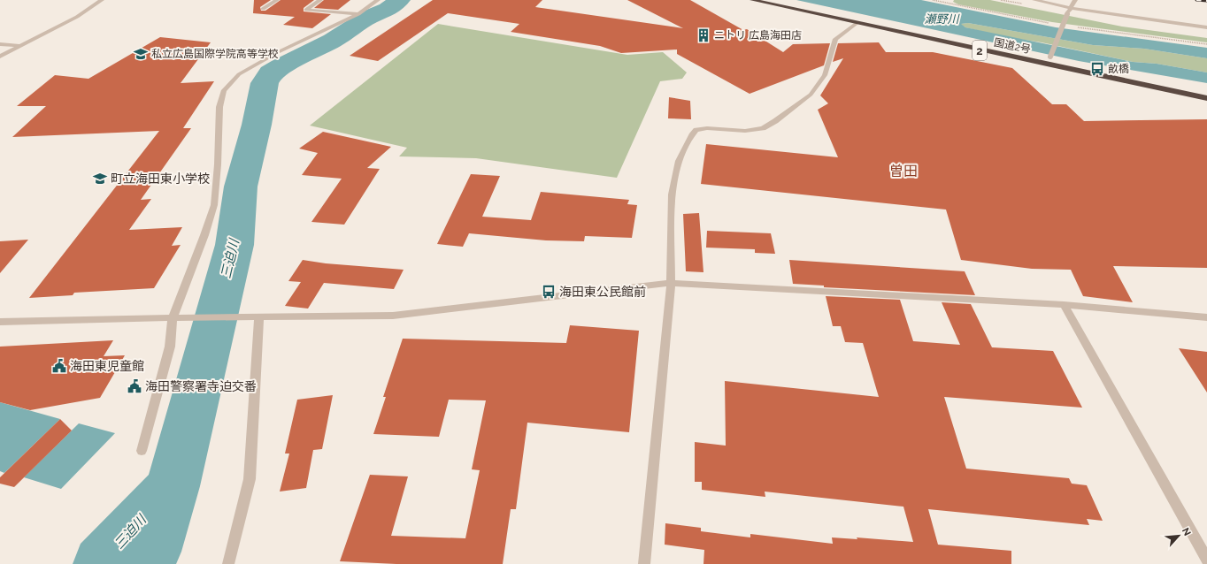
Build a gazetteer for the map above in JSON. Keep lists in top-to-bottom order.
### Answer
{
  "streets": {
    "highway": ["国道2号", "2"]
  },
  "districts": ["曽田"],
  "water": ["瀬野川", "三迫川"],
  "places": {
    "building": ["ニトリ 広島海田店"],
    "school or university": ["私立広島国際学院高等学校", "町立海田東小学校"],
    "bus stop": ["畝橋", "海田東公民館前"],
    "public building": ["海田東児童館", "海田警察署寺迫交番"]
  },
  "north": "top right"
}
